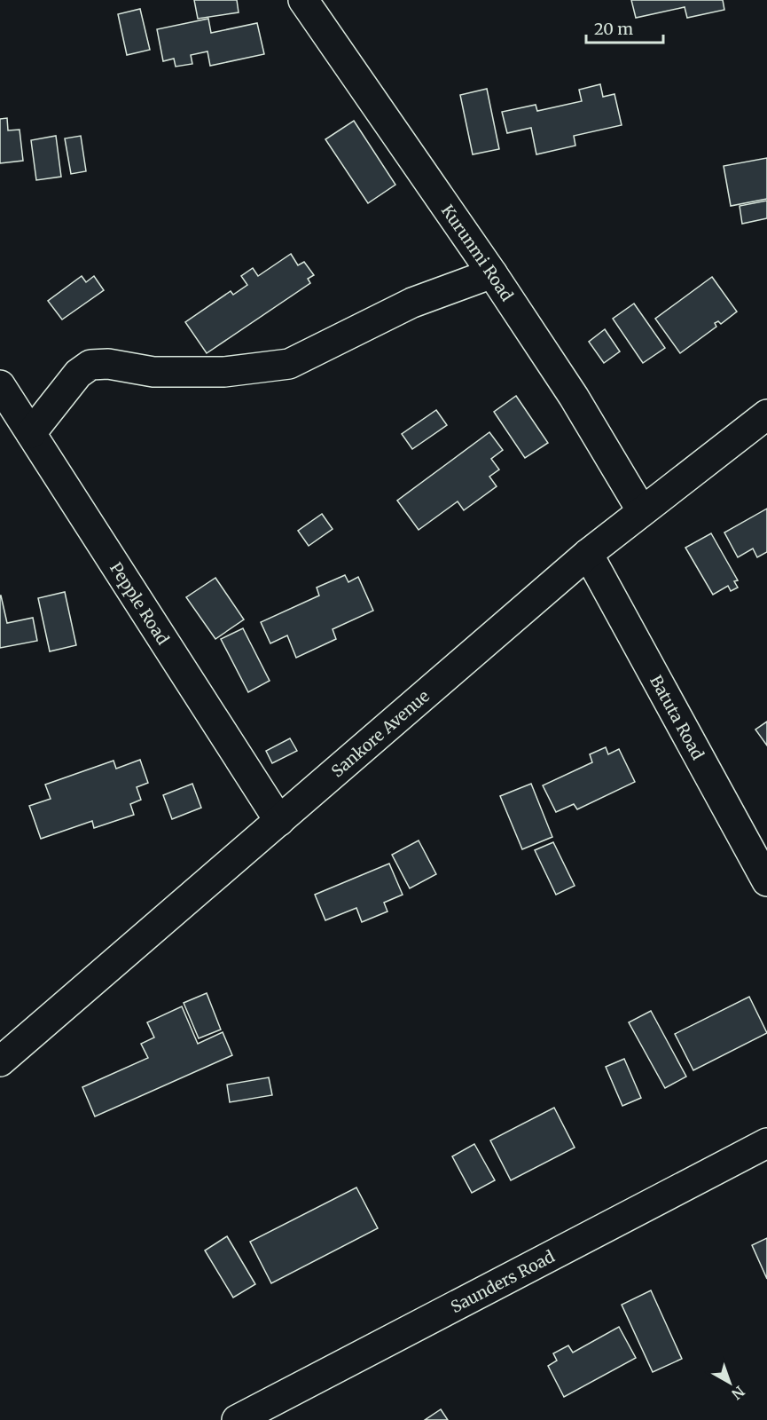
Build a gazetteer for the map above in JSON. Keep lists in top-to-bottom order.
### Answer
{
  "streets": {
    "street": [
      "Kurunmi Road",
      "Pepple Road",
      "Batuta Road",
      "Sankore Avenue",
      "Saunders Road"
    ]
  },
  "crossings": [
    ["Kurunmi Road", "Sankore Avenue"],
    ["Pepple Road", "Sankore Avenue"],
    ["Batuta Road", "Sankore Avenue"]
  ],
  "scale_bar": "20 m",
  "north": "bottom right"
}
